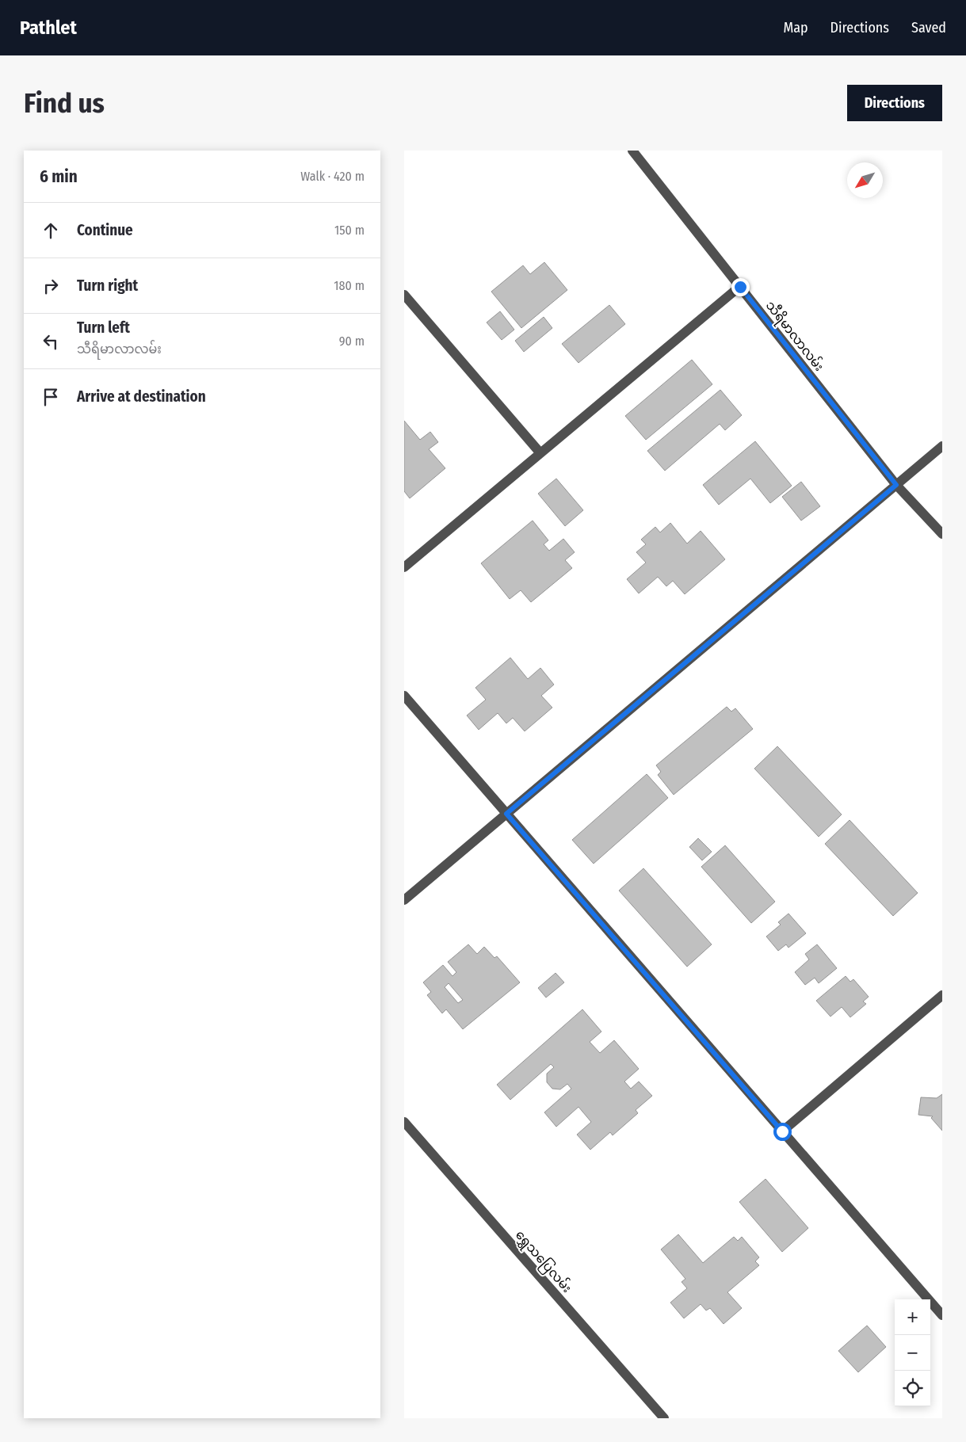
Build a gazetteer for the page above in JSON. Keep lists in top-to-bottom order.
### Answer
{
  "streets": {
    "street": ["သီရိမာလာလမ်း", "ရွှေသပြေလမ်း"]
  },
  "north": "bottom left",
  "page": {
    "header": "Pathlet",
    "nav": ["Map", "Directions", "Saved"],
    "buttons": "Directions",
    "title": "Find us",
    "heading": ["6 min", "Walk · 420 m"],
    "list": [
      ["Continue", "150 m"],
      ["Turn right", "180 m"],
      ["Turn left", "သီရိမာလာလမ်း", "90 m"],
      "Arrive at destination"
    ],
    "map_buttons": ["+", "−"]
  }
}
